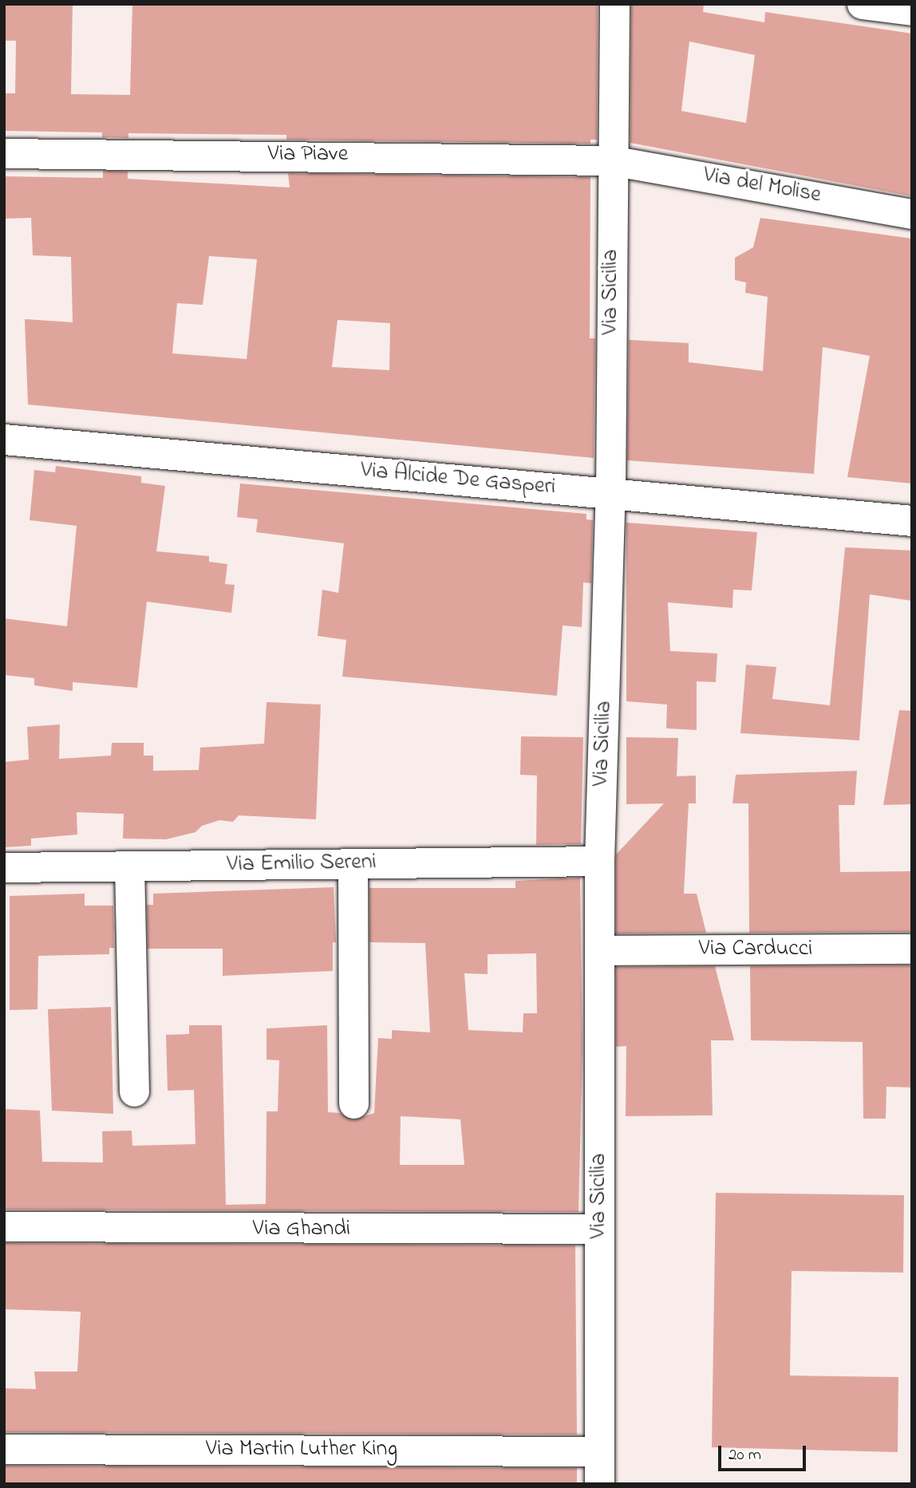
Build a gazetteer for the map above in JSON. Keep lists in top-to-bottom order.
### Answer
{
  "streets": {
    "street": [
      "Via Piave",
      "Via del Molise",
      "Via Sicilia",
      "Via Alcide De Gasperi",
      "Via Emilio Sereni",
      "Via Carducci",
      "Via Ghandi",
      "Via Martin Luther King"
    ]
  },
  "crossings": [
    ["Via Piave", "Via del Molise"],
    ["Via Piave", "Via Sicilia"],
    ["Via del Molise", "Via Sicilia"],
    ["Via Sicilia", "Via Alcide De Gasperi"],
    ["Via Sicilia", "Via Emilio Sereni"],
    ["Via Sicilia", "Via Carducci"],
    ["Via Sicilia", "Via Ghandi"],
    ["Via Sicilia", "Via Martin Luther King"]
  ],
  "scale_bar": "20 m"
}
